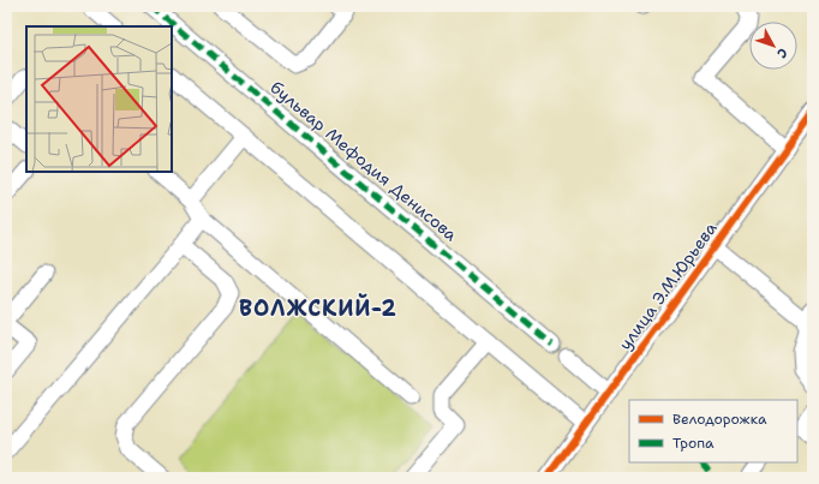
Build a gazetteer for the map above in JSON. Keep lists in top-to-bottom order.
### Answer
{
  "streets": {
    "street": ["бульвар Мефодия Денисова", "улица Э.М.Юрьева"]
  },
  "districts": ["ВОЛЖСКИЙ-2"],
  "legend": ["Велодорожка", "Тропа"],
  "north": "bottom right"
}
